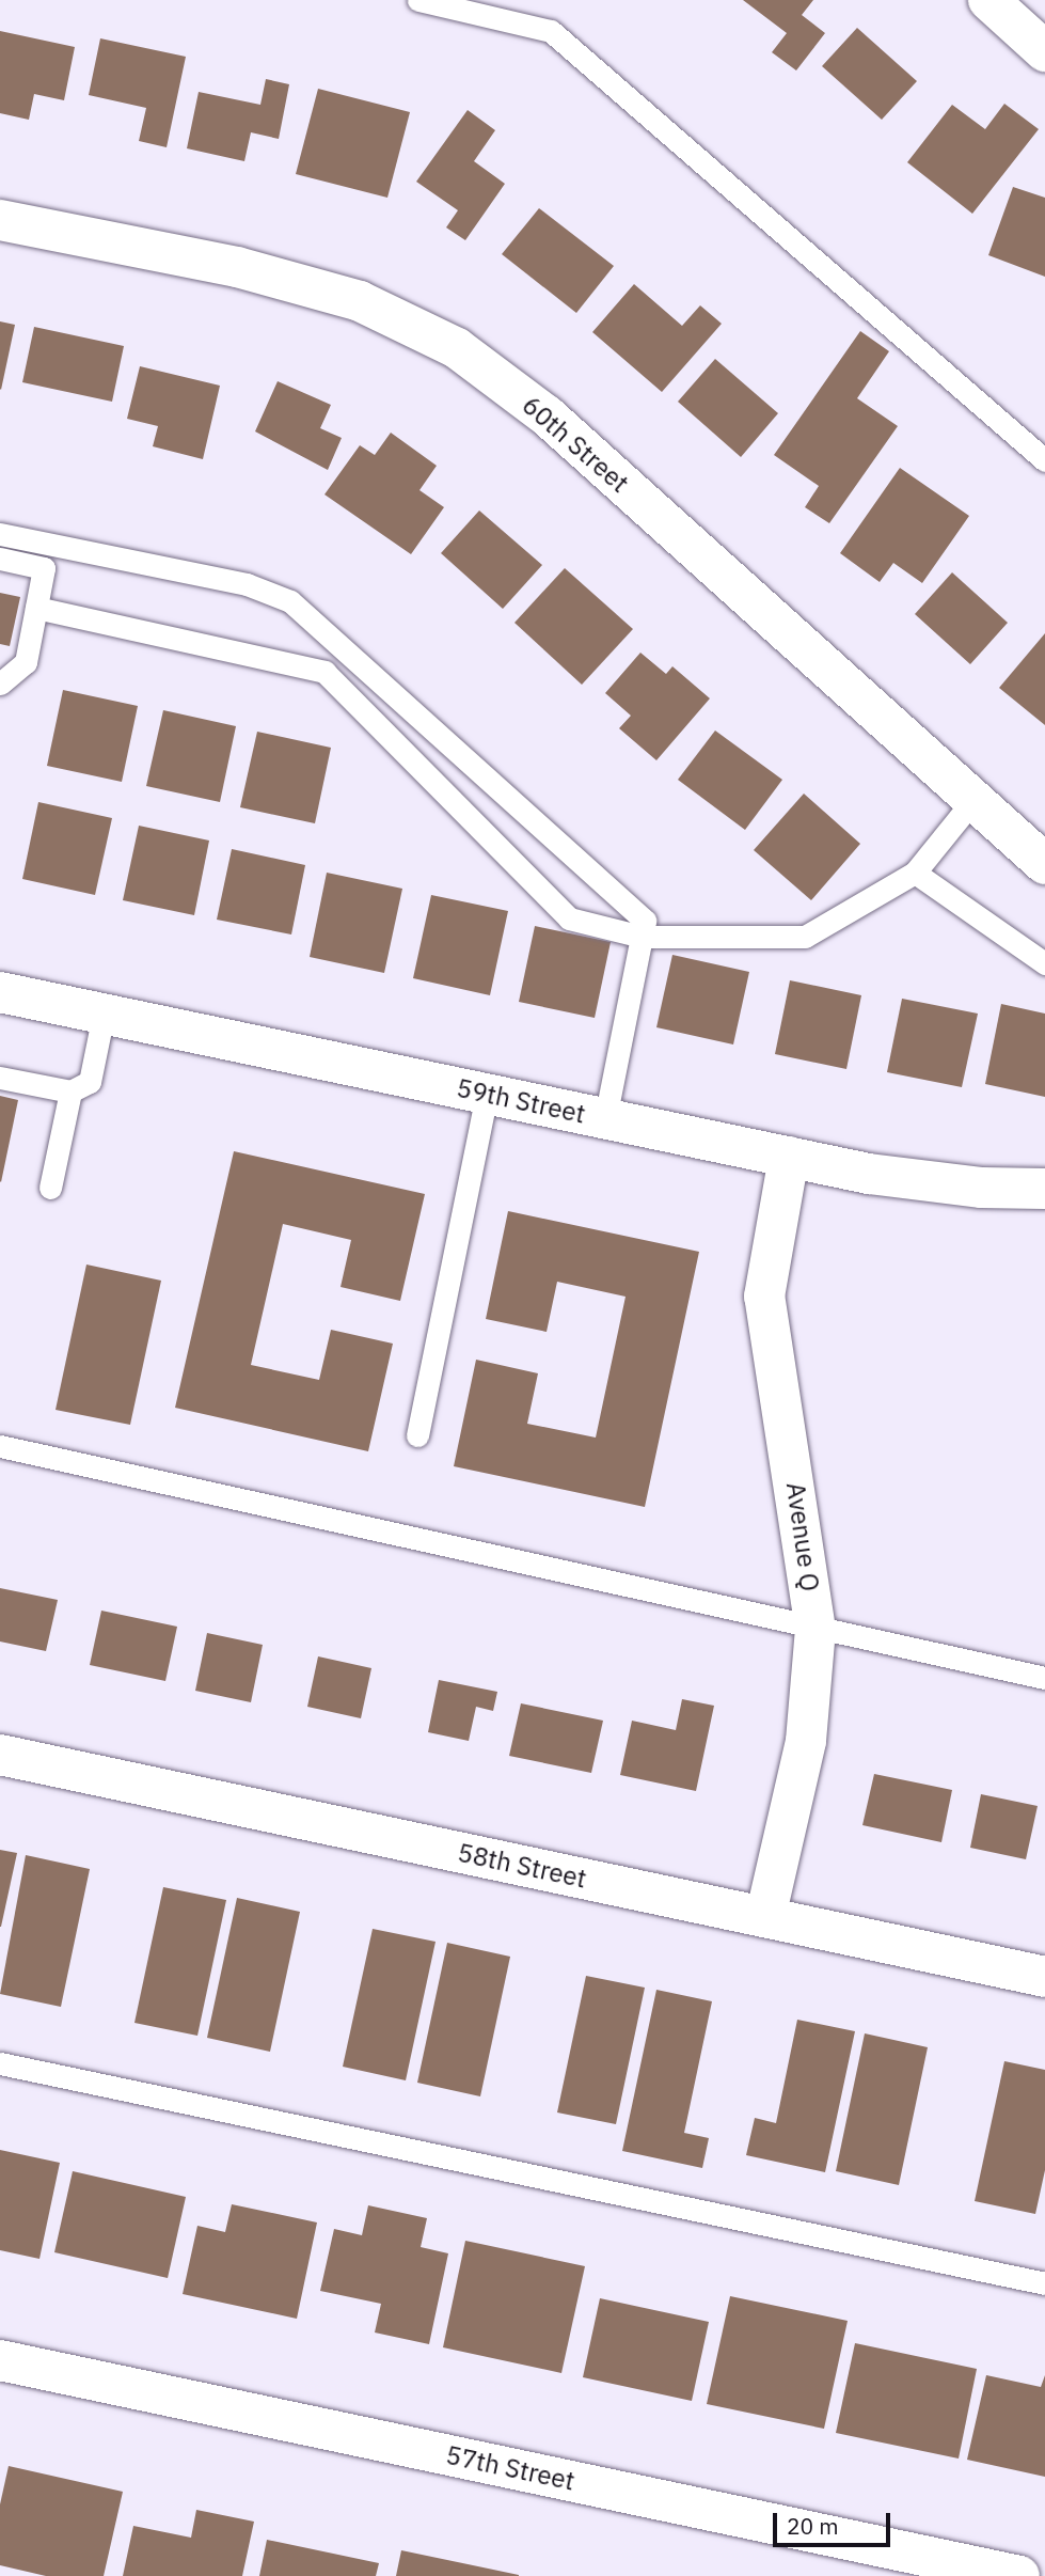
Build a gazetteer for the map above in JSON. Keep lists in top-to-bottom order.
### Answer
{
  "streets": {
    "street": [
      "60th Street",
      "59th Street",
      "Avenue Q",
      "58th Street",
      "57th Street"
    ]
  },
  "crossings": [
    ["59th Street", "Avenue Q"],
    ["Avenue Q", "58th Street"]
  ],
  "scale_bar": "20 m"
}
